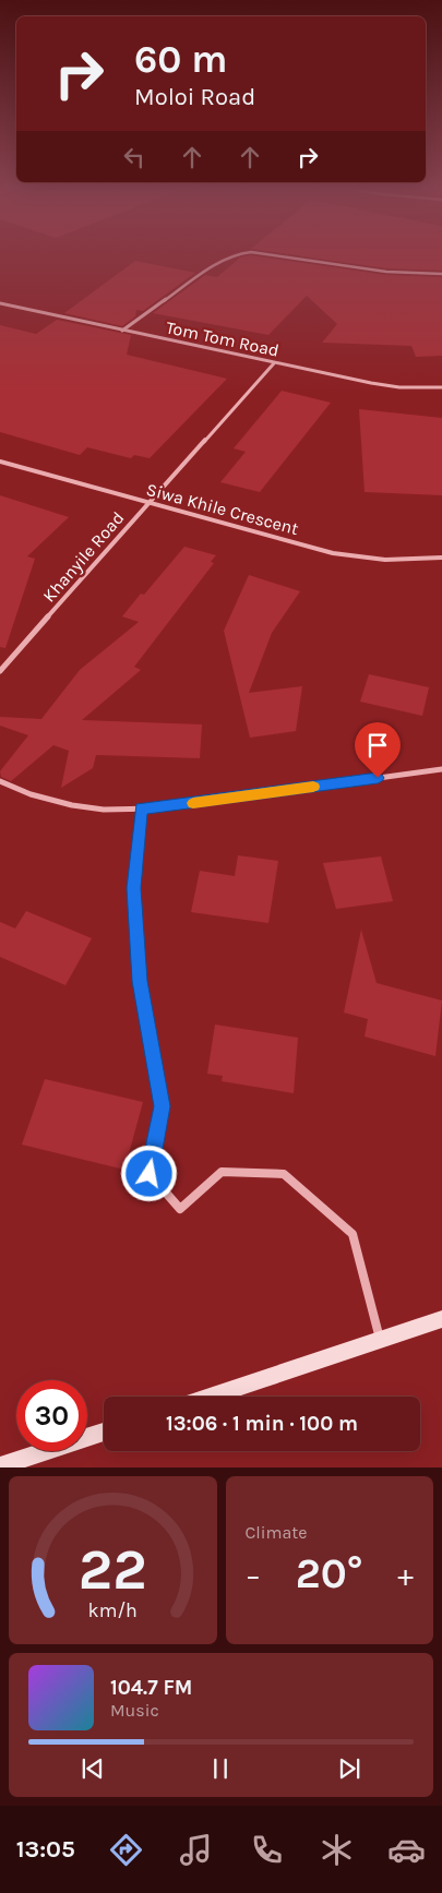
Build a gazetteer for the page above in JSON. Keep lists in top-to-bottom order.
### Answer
{
  "streets": {
    "street": ["Tom Tom Road", "Siwa Khile Crescent", "Khanyile Road"]
  },
  "crossings": [
    ["Tom Tom Road", "Khanyile Road"],
    ["Siwa Khile Crescent", "Khanyile Road"]
  ],
  "page": {
    "turn": ["60 m", "Moloi Road"],
    "limit": "30",
    "trip": "13:06 · 1 min · 100 m",
    "tile": "Climate",
    "heat": ["−", "20°", "+"],
    "song": ["104.7 FM", "Music"],
    "tabs": "13:05",
    "gauge": ["22", "km/h"]
  }
}
